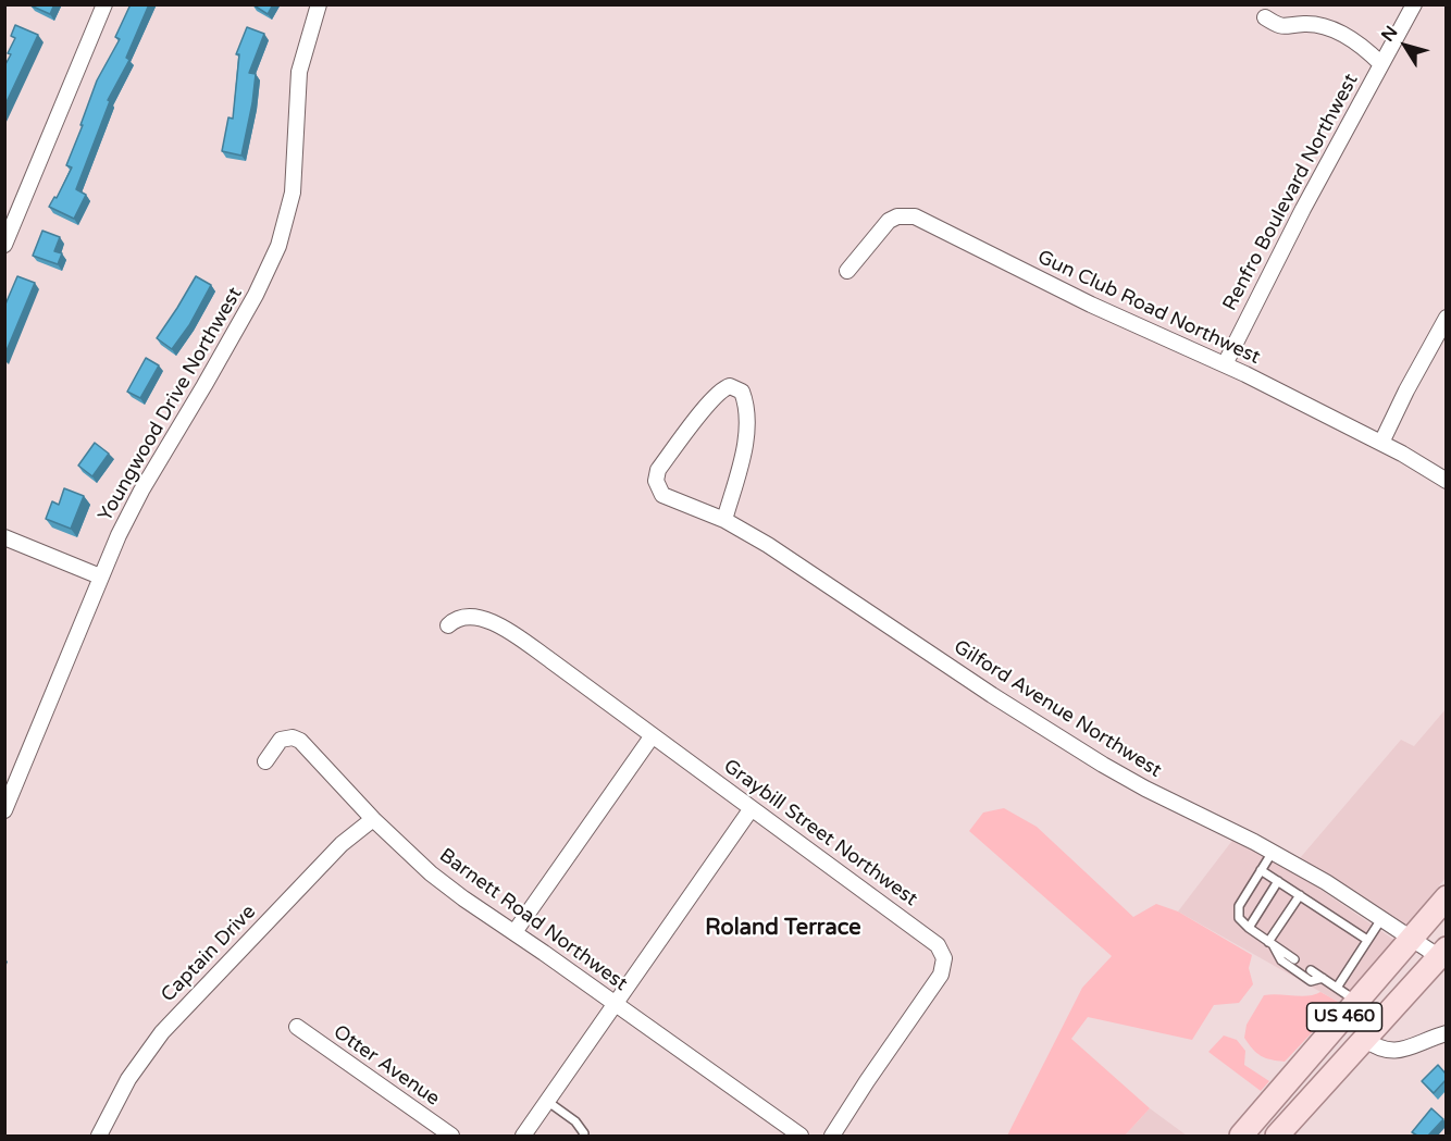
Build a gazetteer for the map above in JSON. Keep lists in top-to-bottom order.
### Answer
{
  "streets": {
    "main road": ["US 460"],
    "street": [
      "Renfro Boulevard Northwest",
      "Gun Club Road Northwest",
      "Youngwood Drive Northwest",
      "Gilford Avenue Northwest",
      "Graybill Street Northwest",
      "Barnett Road Northwest",
      "Captain Drive",
      "Otter Avenue"
    ]
  },
  "crossings": [
    ["Renfro Boulevard Northwest", "Gun Club Road Northwest"],
    ["Gilford Avenue Northwest", "US 460"],
    ["Barnett Road Northwest", "Captain Drive"]
  ],
  "districts": ["Roland Terrace"],
  "north": "top left"
}
